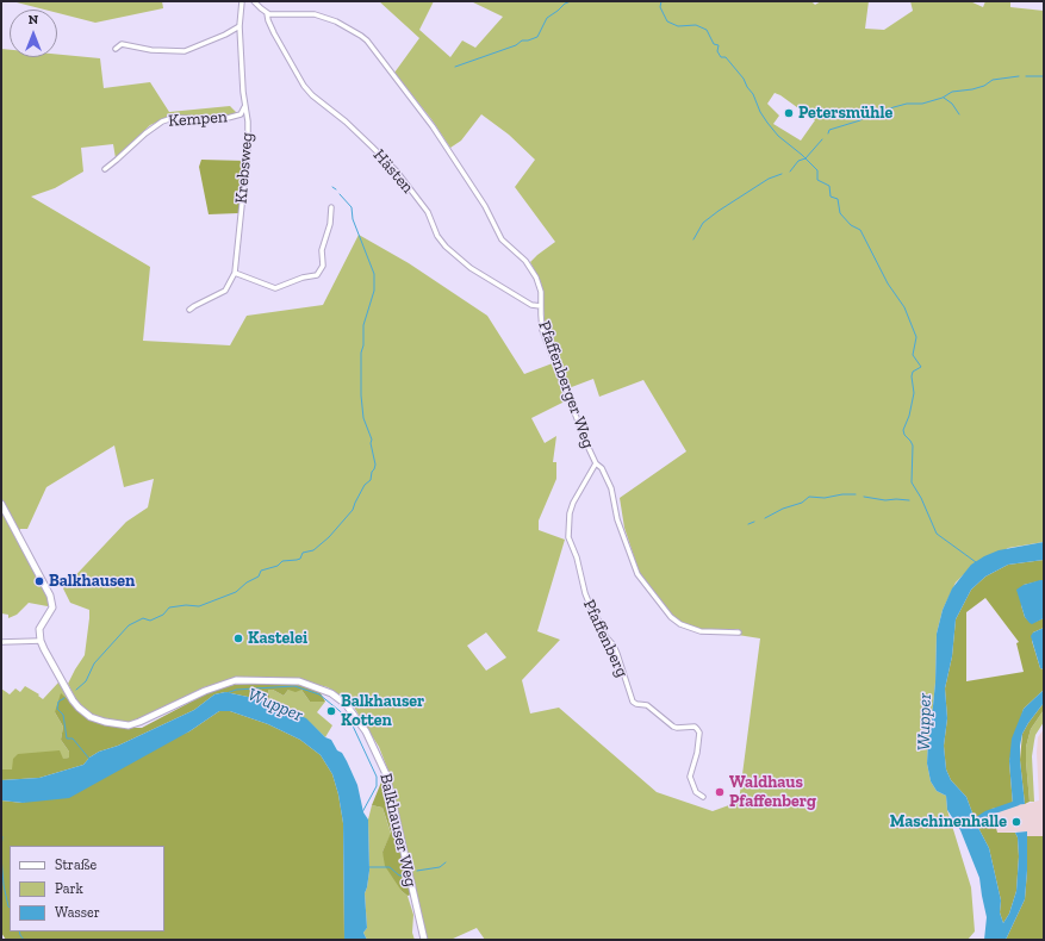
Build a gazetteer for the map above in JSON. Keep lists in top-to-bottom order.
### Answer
{
  "streets": {
    "main road": ["Balkhauser Weg"],
    "street": [
      "Kempen",
      "Krebsweg",
      "Hästen",
      "Pfaffenberger Weg",
      "Pfaffenberg"
    ]
  },
  "crossings": [
    ["Kempen", "Krebsweg"],
    ["Hästen", "Pfaffenberger Weg"],
    ["Pfaffenberger Weg", "Pfaffenberg"]
  ],
  "water": ["Wupper"],
  "places": [
    "Petersmühle",
    "Balkhausen",
    "Kastelei",
    "Balkhauser Kotten",
    "Waldhaus Pfaffenberg",
    "Maschinenhalle"
  ],
  "legend": ["Straße", "Park", "Wasser"],
  "north": "top"
}
